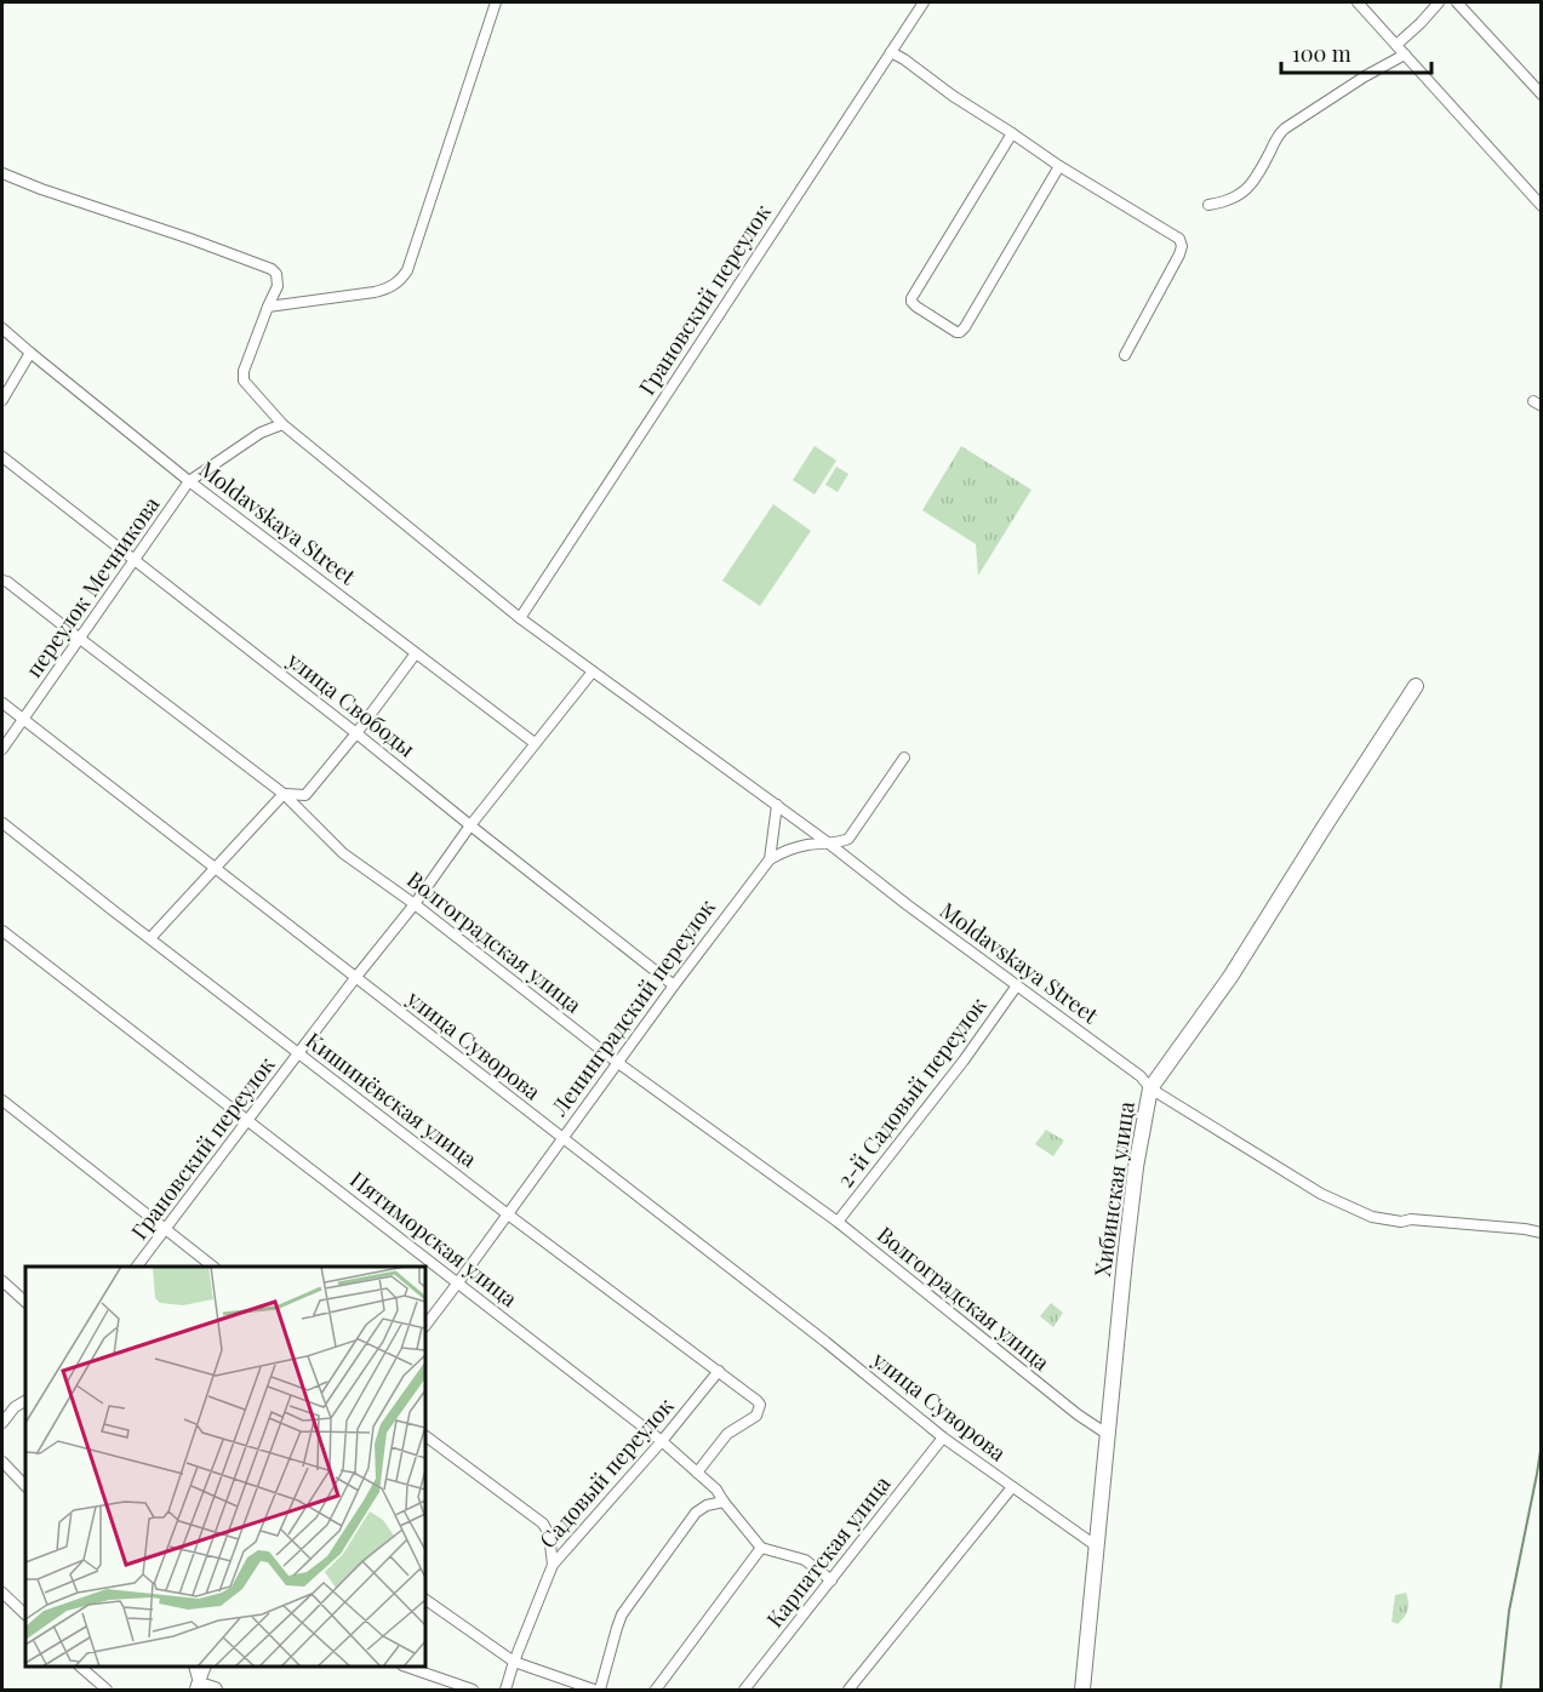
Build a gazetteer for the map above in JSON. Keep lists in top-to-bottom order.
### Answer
{
  "streets": {
    "street": [
      "Грановский переулок",
      "Moldavskaya Street",
      "переулок Мечникова",
      "улица Свободы",
      "Волгоградская улица",
      "Ленинградский переулок",
      "улица Суворова",
      "2-й Садовый переулок",
      "Кишинёвская улица",
      "Хибинская улица",
      "Пятиморская улица",
      "Садовый переулок",
      "Карпатская улица"
    ]
  },
  "crossings": [
    ["Грановский переулок", "Moldavskaya Street"],
    ["Грановский переулок", "улица Свободы"],
    ["Грановский переулок", "Волгоградская улица"],
    ["Грановский переулок", "улица Суворова"],
    ["Грановский переулок", "Кишинёвская улица"],
    ["Грановский переулок", "Пятиморская улица"],
    ["Moldavskaya Street", "переулок Мечникова"],
    ["Moldavskaya Street", "Ленинградский переулок"],
    ["Moldavskaya Street", "2-й Садовый переулок"],
    ["Moldavskaya Street", "Хибинская улица"],
    ["переулок Мечникова", "улица Свободы"],
    ["переулок Мечникова", "Волгоградская улица"],
    ["переулок Мечникова", "улица Суворова"],
    ["улица Свободы", "Ленинградский переулок"],
    ["Волгоградская улица", "Ленинградский переулок"],
    ["Волгоградская улица", "2-й Садовый переулок"],
    ["Волгоградская улица", "Хибинская улица"],
    ["Ленинградский переулок", "улица Суворова"],
    ["Ленинградский переулок", "Кишинёвская улица"],
    ["Ленинградский переулок", "Пятиморская улица"],
    ["улица Суворова", "Хибинская улица"],
    ["улица Суворова", "Карпатская улица"],
    ["Кишинёвская улица", "Пятиморская улица"],
    ["Кишинёвская улица", "Садовый переулок"],
    ["Пятиморская улица", "Садовый переулок"]
  ],
  "scale_bar": "100 m"
}
